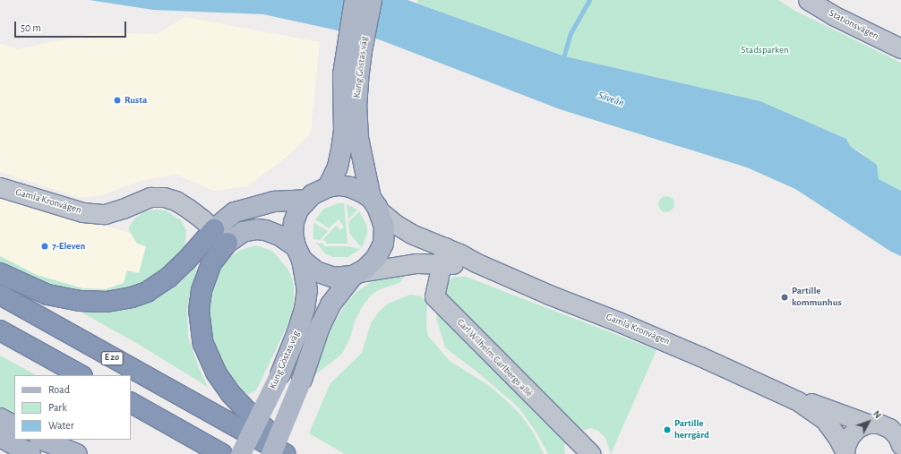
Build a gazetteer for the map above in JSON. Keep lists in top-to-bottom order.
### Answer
{
  "streets": {
    "highway": ["E 20"],
    "main road": ["Kung Göstas väg"],
    "street": ["Stationsvägen", "Gamla Kronvägen", "Carl Wilhelm Carlbergs allé"]
  },
  "crossings": [
    ["Kung Göstas väg", "Gamla Kronvägen"],
    ["Gamla Kronvägen", "Carl Wilhelm Carlbergs allé"]
  ],
  "water": ["Säveån"],
  "parks": ["Stadsparken"],
  "places": [
    "Rusta",
    "7-Eleven",
    "Partille kommunhus",
    "Partille herrgård"
  ],
  "legend": ["Road", "Park", "Water"],
  "scale_bar": "50 m",
  "north": "top right"
}
